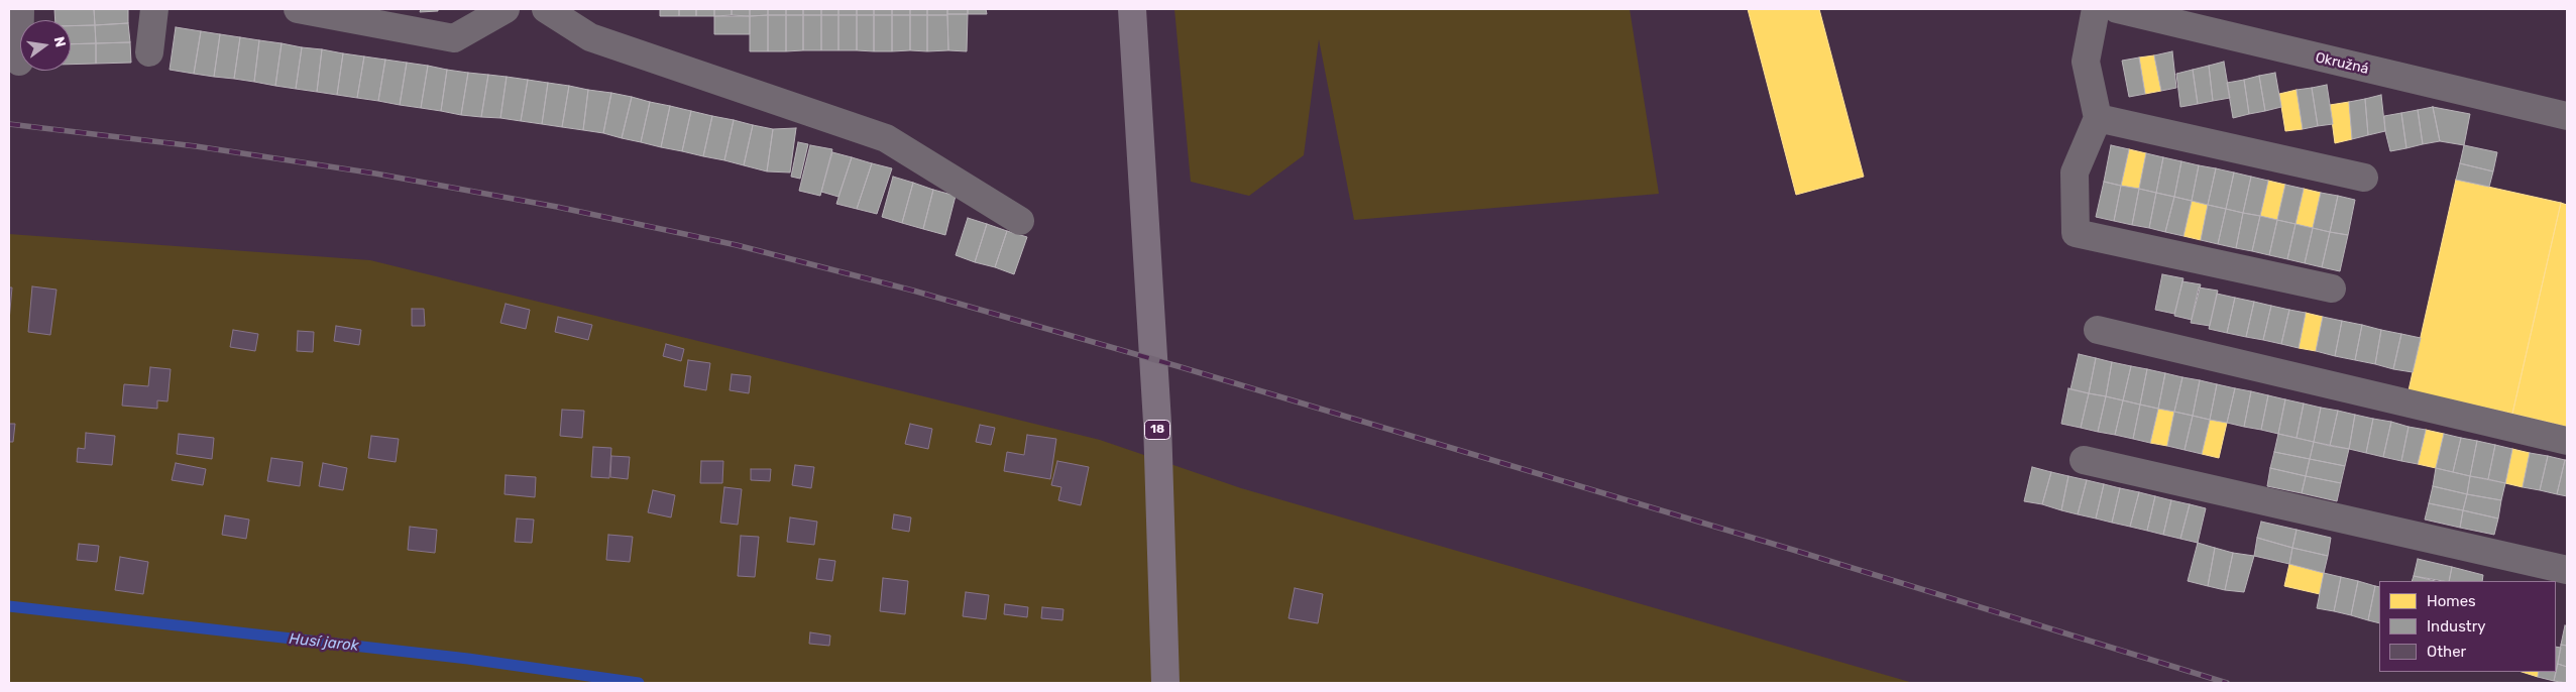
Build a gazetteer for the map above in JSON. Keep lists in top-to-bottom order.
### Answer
{
  "streets": {
    "main road": ["18"],
    "street": ["Okružná"]
  },
  "water": ["Husí jarok"],
  "legend": ["Homes", "Industry", "Other"],
  "north": "right"
}
